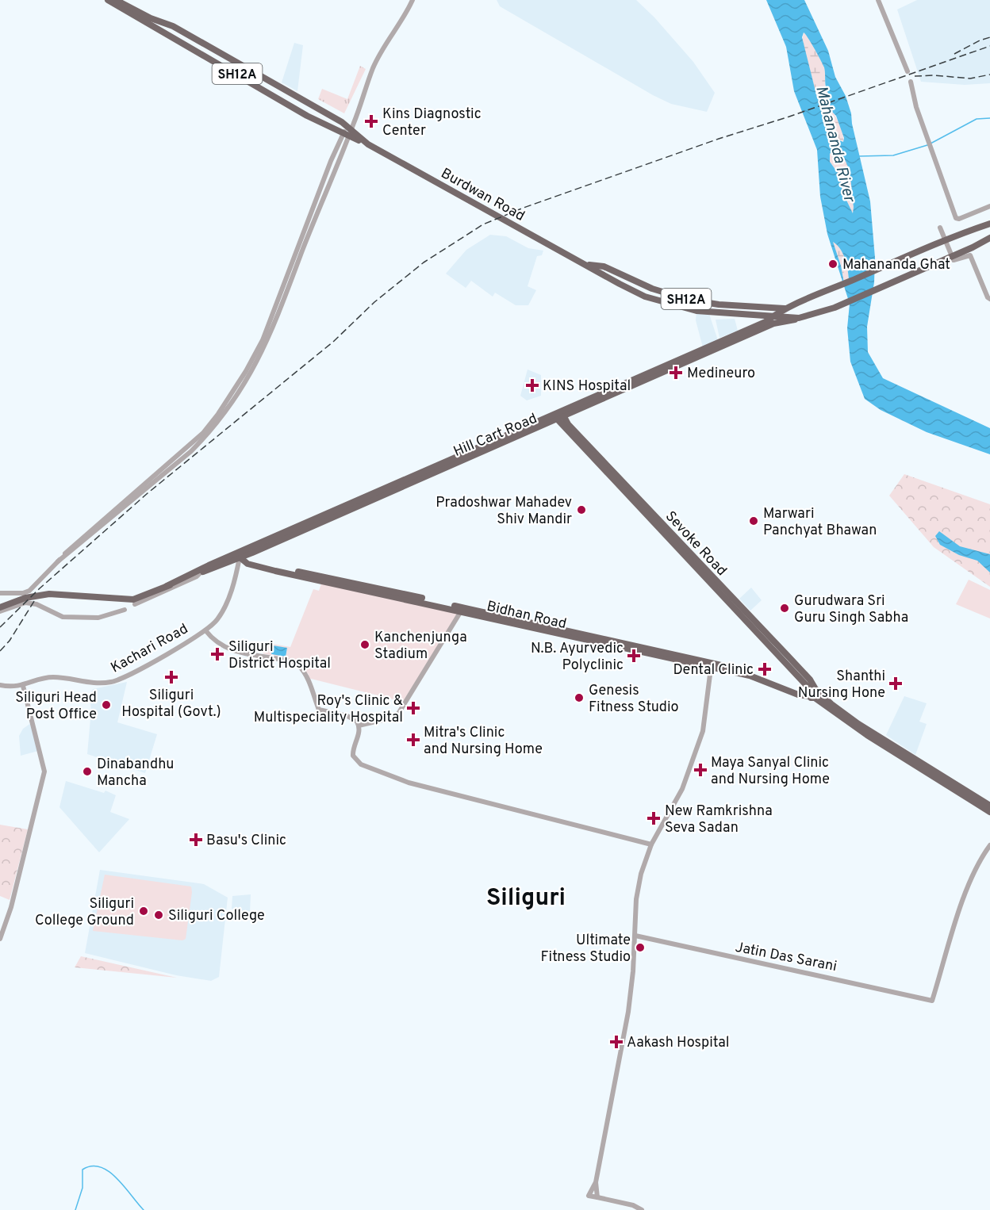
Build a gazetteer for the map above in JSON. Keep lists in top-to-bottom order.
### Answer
{
  "streets": {
    "main road": [
      "SH12A",
      "Burdwan Road",
      "Hill Cart Road",
      "Sevoke Road",
      "Bidhan Road"
    ],
    "street": ["Kachari Road", "Jatin Das Sarani"]
  },
  "crossings": [
    ["SH12A", "Burdwan Road"],
    ["SH12A", "Hill Cart Road"],
    ["Burdwan Road", "Hill Cart Road"],
    ["Hill Cart Road", "Sevoke Road"],
    ["Hill Cart Road", "Bidhan Road"],
    ["Hill Cart Road", "Kachari Road"],
    ["Sevoke Road", "Bidhan Road"],
    ["Bidhan Road", "Kachari Road"]
  ],
  "districts": ["Siliguri"],
  "water": ["Mahananda River"],
  "places": {
    "health": [
      "Kins Diagnostic Center",
      "Medineuro",
      "KINS Hospital",
      "Siliguri District Hospital",
      "N.B. Ayurvedic Polyclinic",
      "Dental Clinic",
      "Siliguri Hospital (Govt.)",
      "Shanthi Nursing Hone",
      "Roy's Clinic & Multispeciality Hospital",
      "Mitra's Clinic and Nursing Home",
      "Maya Sanyal Clinic and Nursing Home",
      "New Ramkrishna Seva Sadan",
      "Basu's Clinic",
      "Aakash Hospital"
    ],
    "other": [
      "Mahananda Ghat",
      "Pradoshwar Mahadev Shiv Mandir",
      "Marwari Panchyat Bhawan",
      "Gurudwara Sri Guru Singh Sabha",
      "Kanchenjunga Stadium",
      "Genesis Fitness Studio",
      "Siliguri Head Post Office",
      "Dinabandhu Mancha",
      "Siliguri College Ground",
      "Siliguri College",
      "Ultimate Fitness Studio"
    ]
  }
}
